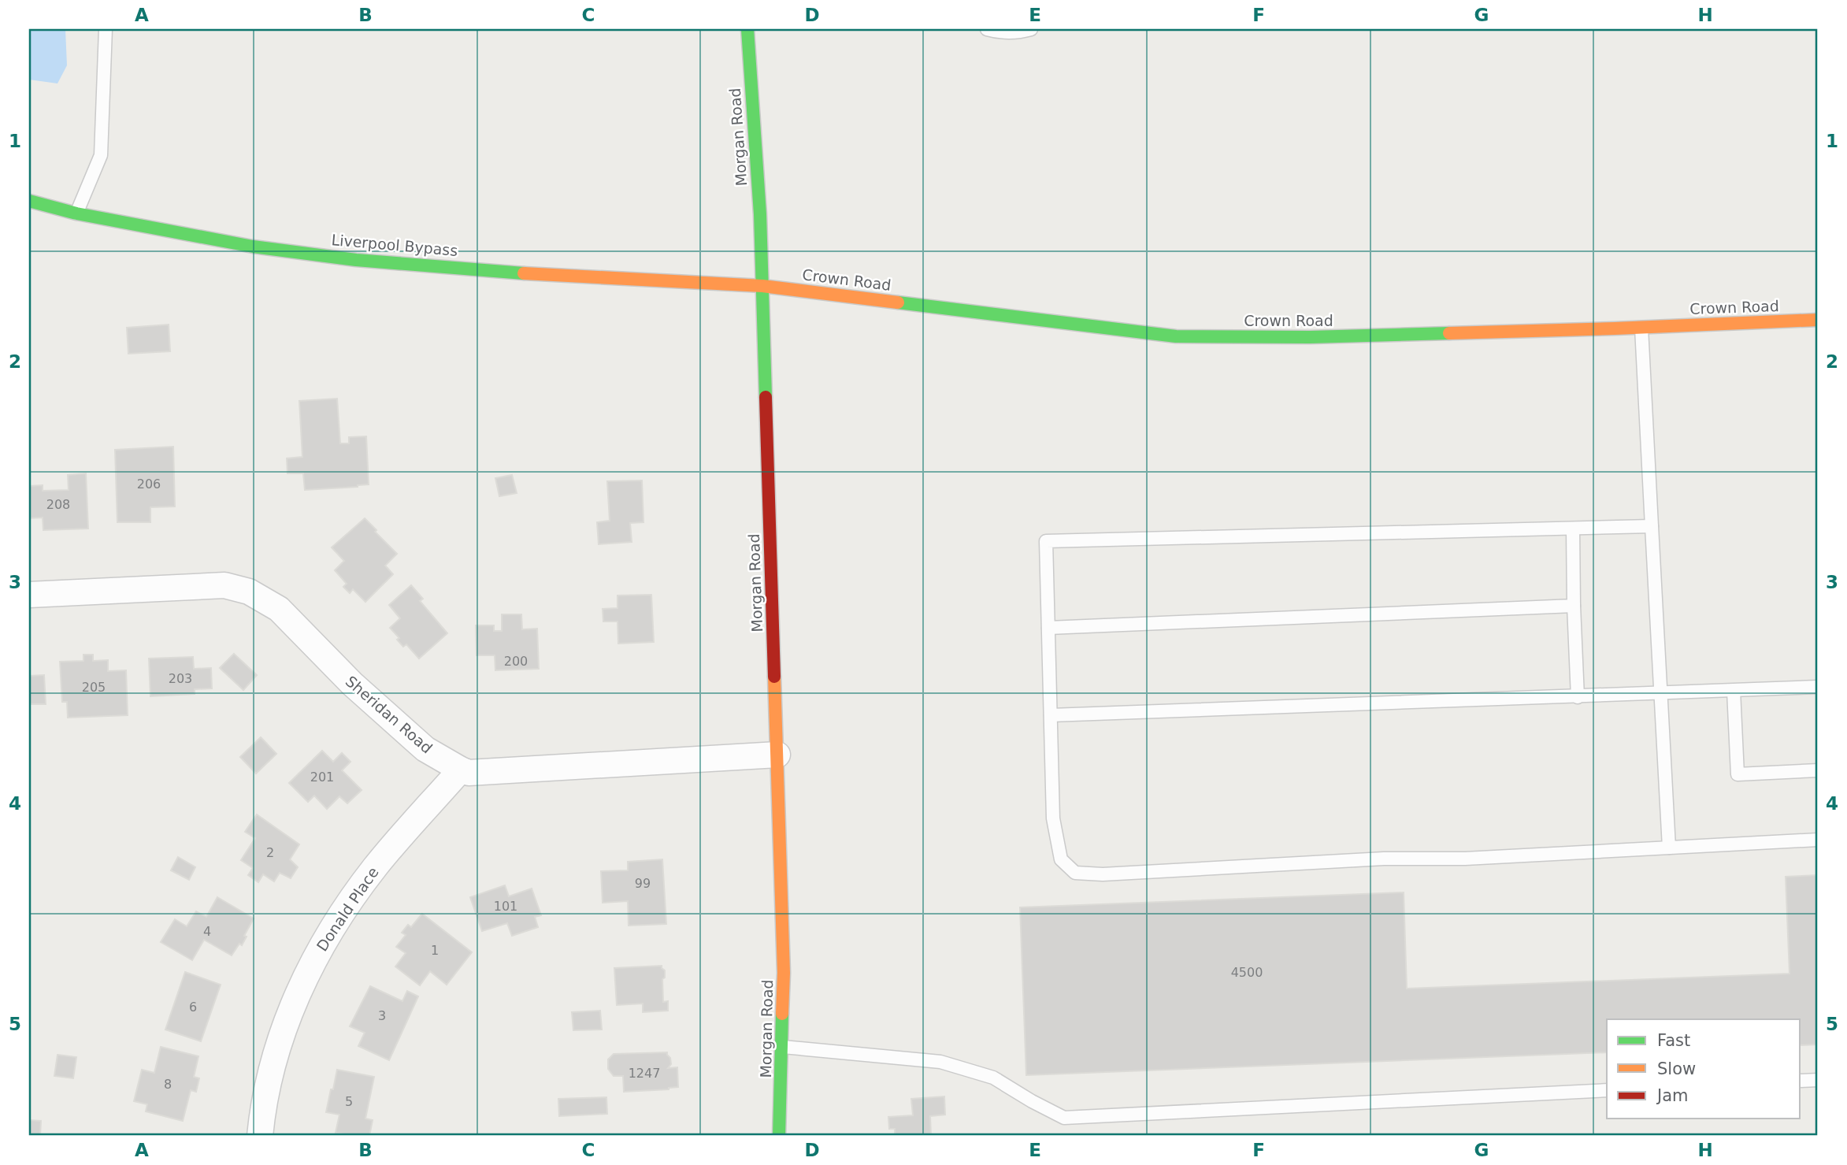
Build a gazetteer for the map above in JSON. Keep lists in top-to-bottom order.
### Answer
{
  "streets": {
    "street": [
      "Morgan Road",
      "Liverpool Bypass",
      "Crown Road",
      "Sheridan Road",
      "Donald Place"
    ]
  },
  "crossings": [
    ["Morgan Road", "Liverpool Bypass"],
    ["Morgan Road", "Crown Road"],
    ["Morgan Road", "Sheridan Road"],
    ["Liverpool Bypass", "Crown Road"],
    ["Sheridan Road", "Donald Place"]
  ],
  "house_numbers": [
    "206",
    "208",
    "200",
    "203",
    "205",
    "201",
    "2",
    "99",
    "101",
    "4",
    "1",
    "4500",
    "6",
    "3",
    "1247",
    "8",
    "5"
  ],
  "legend": ["Fast", "Slow", "Jam"],
  "grid": {
    "columns": [
      "A",
      "B",
      "C",
      "D",
      "E",
      "F",
      "G",
      "H"
    ],
    "rows": [
      "1",
      "2",
      "3",
      "4",
      "5"
    ]
  }
}
